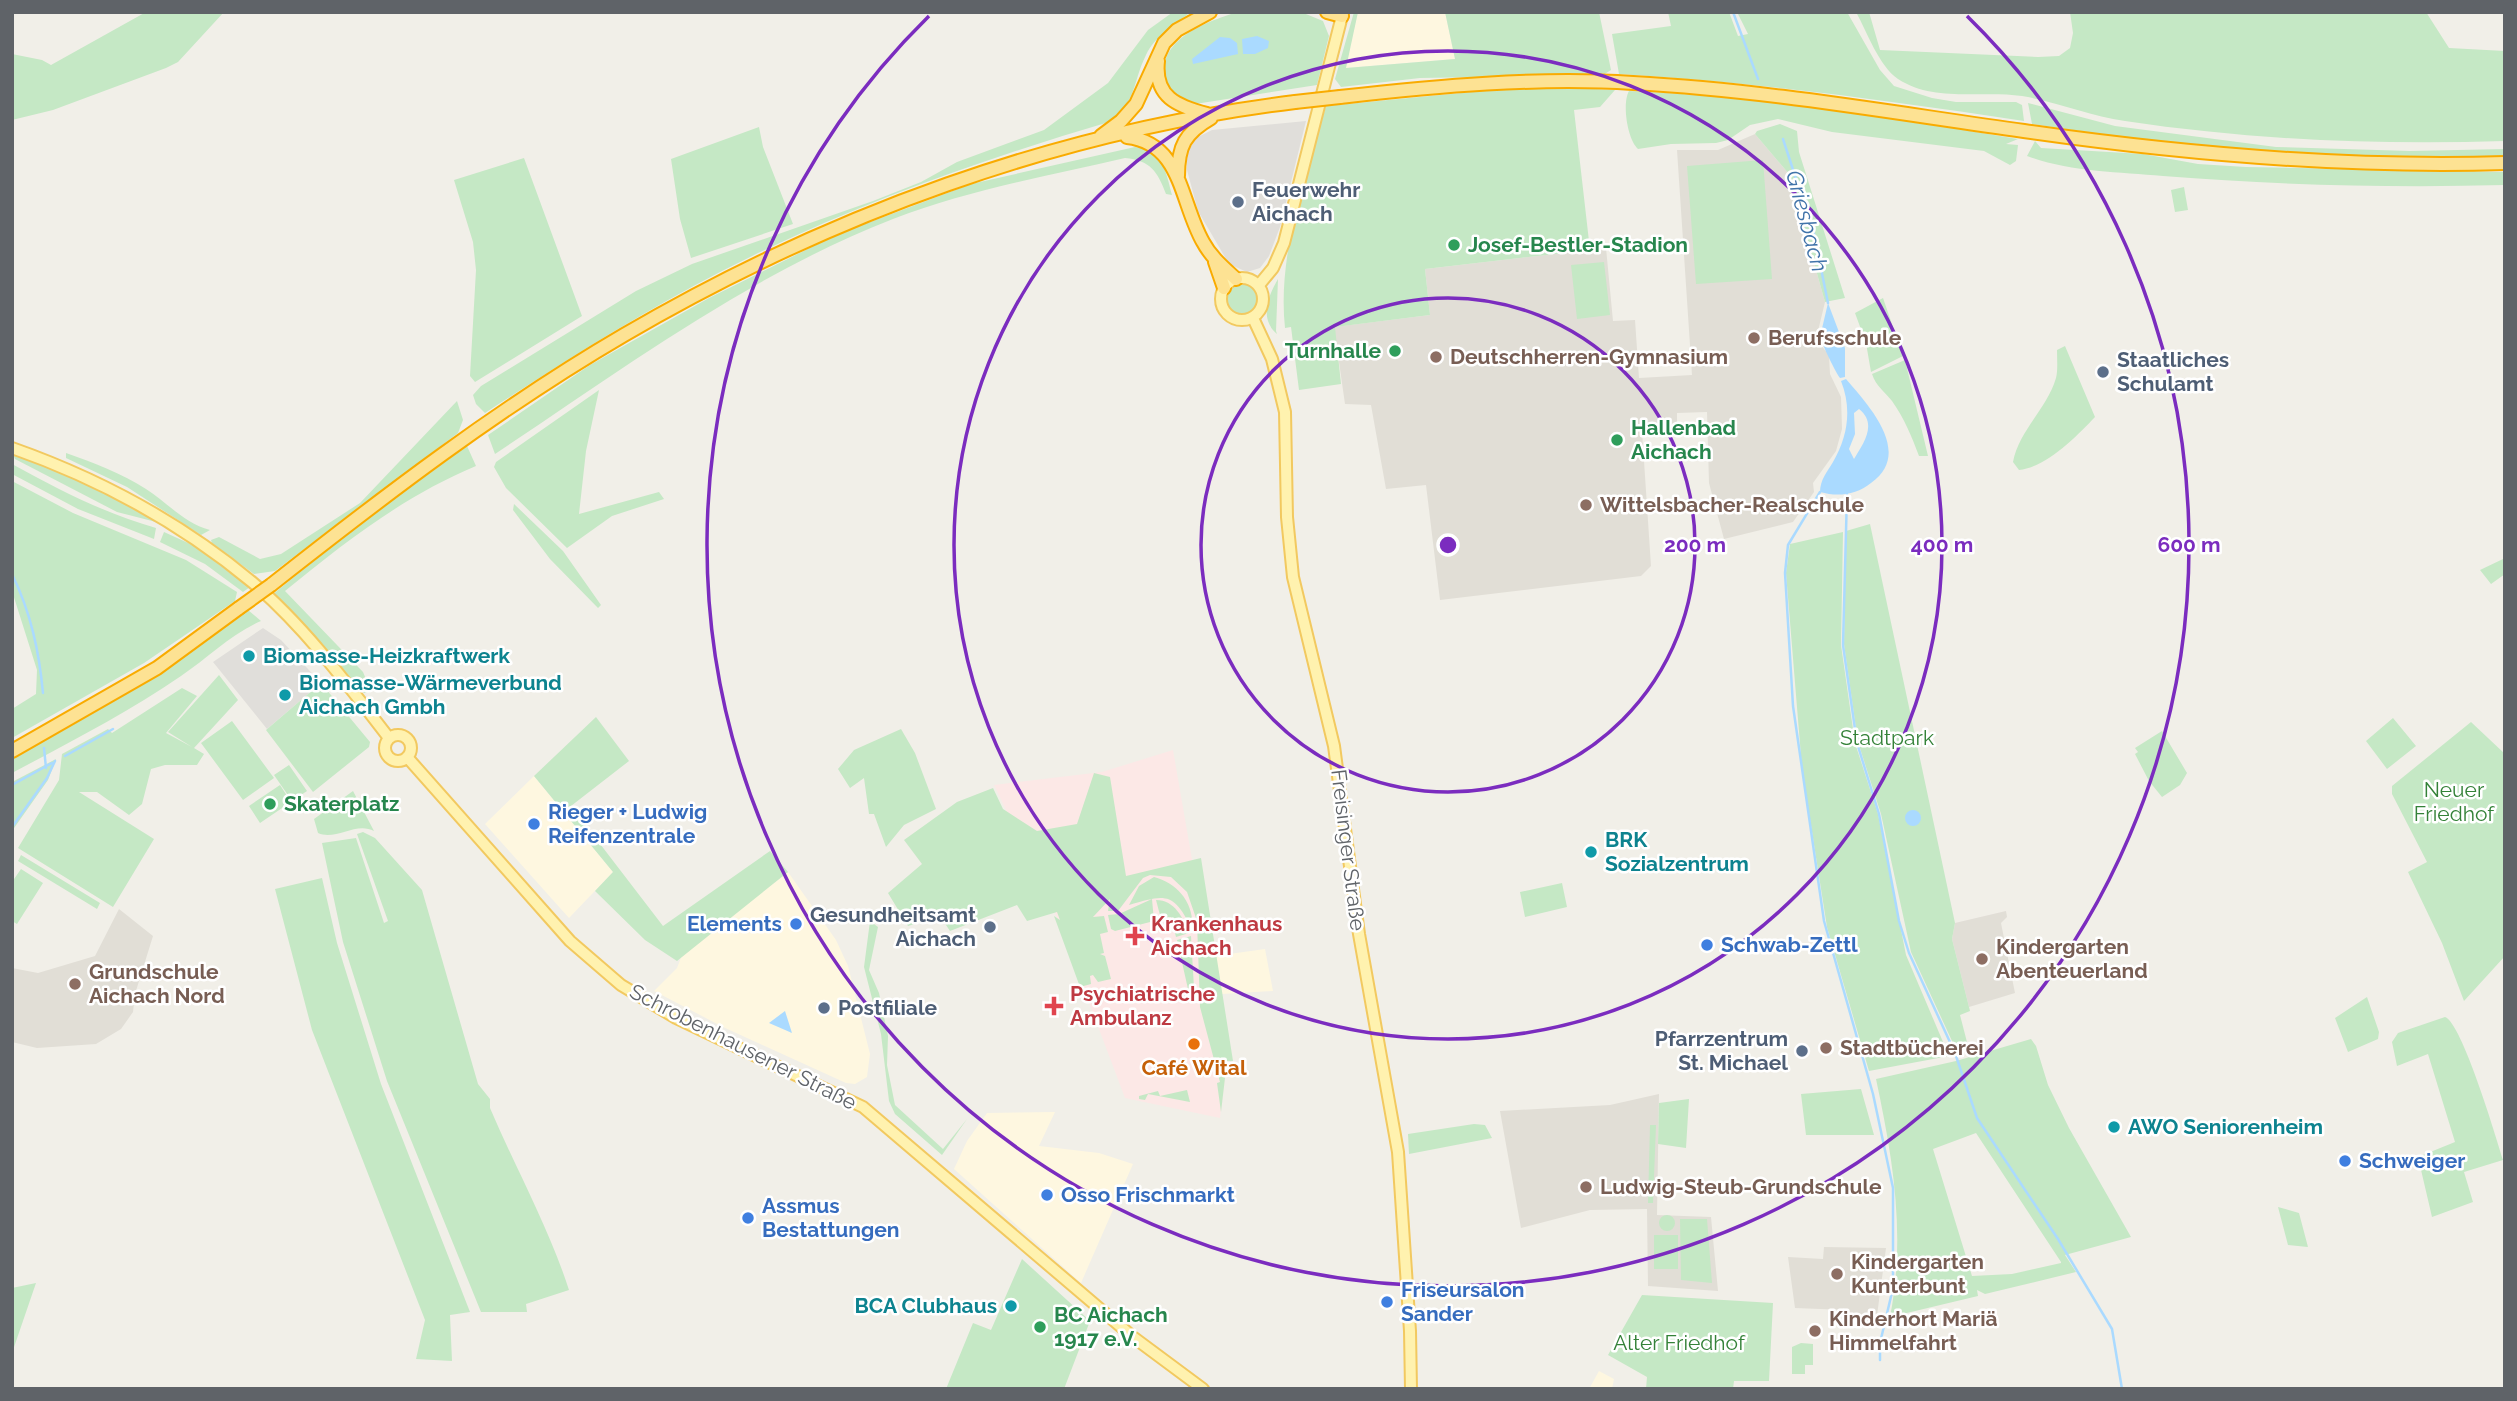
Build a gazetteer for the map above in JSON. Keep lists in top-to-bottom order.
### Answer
{
  "streets": {
    "main road": ["Freisinger Straße", "Schrobenhausener Straße"]
  },
  "water": ["Griesbach"],
  "parks": ["Stadtpark", "Neuer Friedhof", "Alter Friedhof"],
  "places": {
    "other": [
      "Feuerwehr Aichach",
      "Josef-Bestler-Stadion",
      "Berufsschule",
      "Turnhalle",
      "Deutschherren-Gymnasium",
      "Staatliches Schulamt",
      "Hallenbad Aichach",
      "Wittelsbacher-Realschule",
      "Biomasse-Heizkraftwerk",
      "Biomasse-Wärmeverbund Aichach Gmbh",
      "Skaterplatz",
      "Rieger + Ludwig Reifenzentrale",
      "BRK Sozialzentrum",
      "Elements",
      "Gesundheitsamt Aichach",
      "Schwab-Zettl",
      "Kindergarten Abenteuerland",
      "Grundschule Aichach Nord",
      "Postfiliale",
      "Café Wital",
      "Stadtbücherei",
      "Pfarrzentrum St. Michael",
      "AWO Seniorenheim",
      "Schweiger",
      "Ludwig-Steub-Grundschule",
      "Osso Frischmarkt",
      "Assmus Bestattungen",
      "Kindergarten Kunterbunt",
      "Friseursalon Sander",
      "BCA Clubhaus",
      "BC Aichach 1917 e.V.",
      "Kinderhort Mariä Himmelfahrt"
    ],
    "health": ["Krankenhaus Aichach", "Psychiatrische Ambulanz"]
  },
  "rings": ["200 m", "400 m", "600 m"]
}
